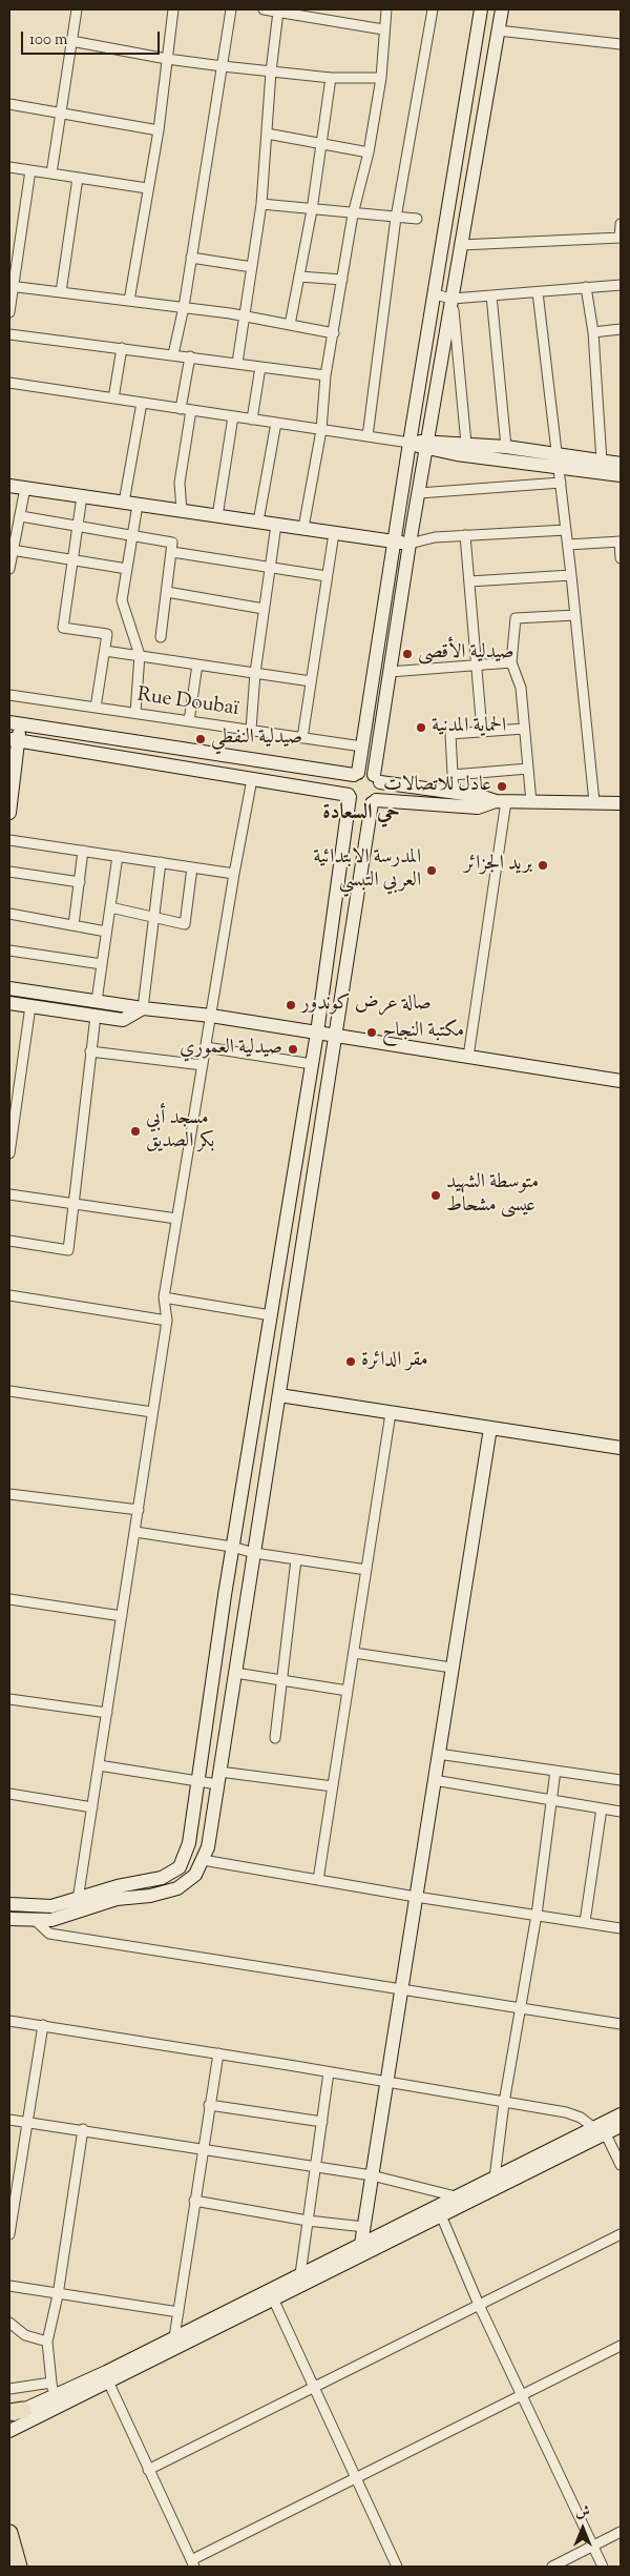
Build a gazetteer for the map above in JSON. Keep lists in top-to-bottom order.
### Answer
{
  "streets": {
    "street": ["Rue Doubaï"]
  },
  "districts": ["حي السعادة"],
  "places": [
    "صيدلية الأقصى",
    "الحماية المدنية",
    "صيدلية النفطي",
    "عادل للاتصالات",
    "بريد الجزائر",
    "المدرسة الابتدائية العربي التبسي",
    "صالة عرض كوندور",
    "مكتبة النجاح",
    "صيدلية العموري",
    "مسجد أبي بكر الصديق",
    "متوسطة الشهيد عيسى مشحاط",
    "مقر الدائرة"
  ],
  "scale_bar": "100 m",
  "north": "top"
}
